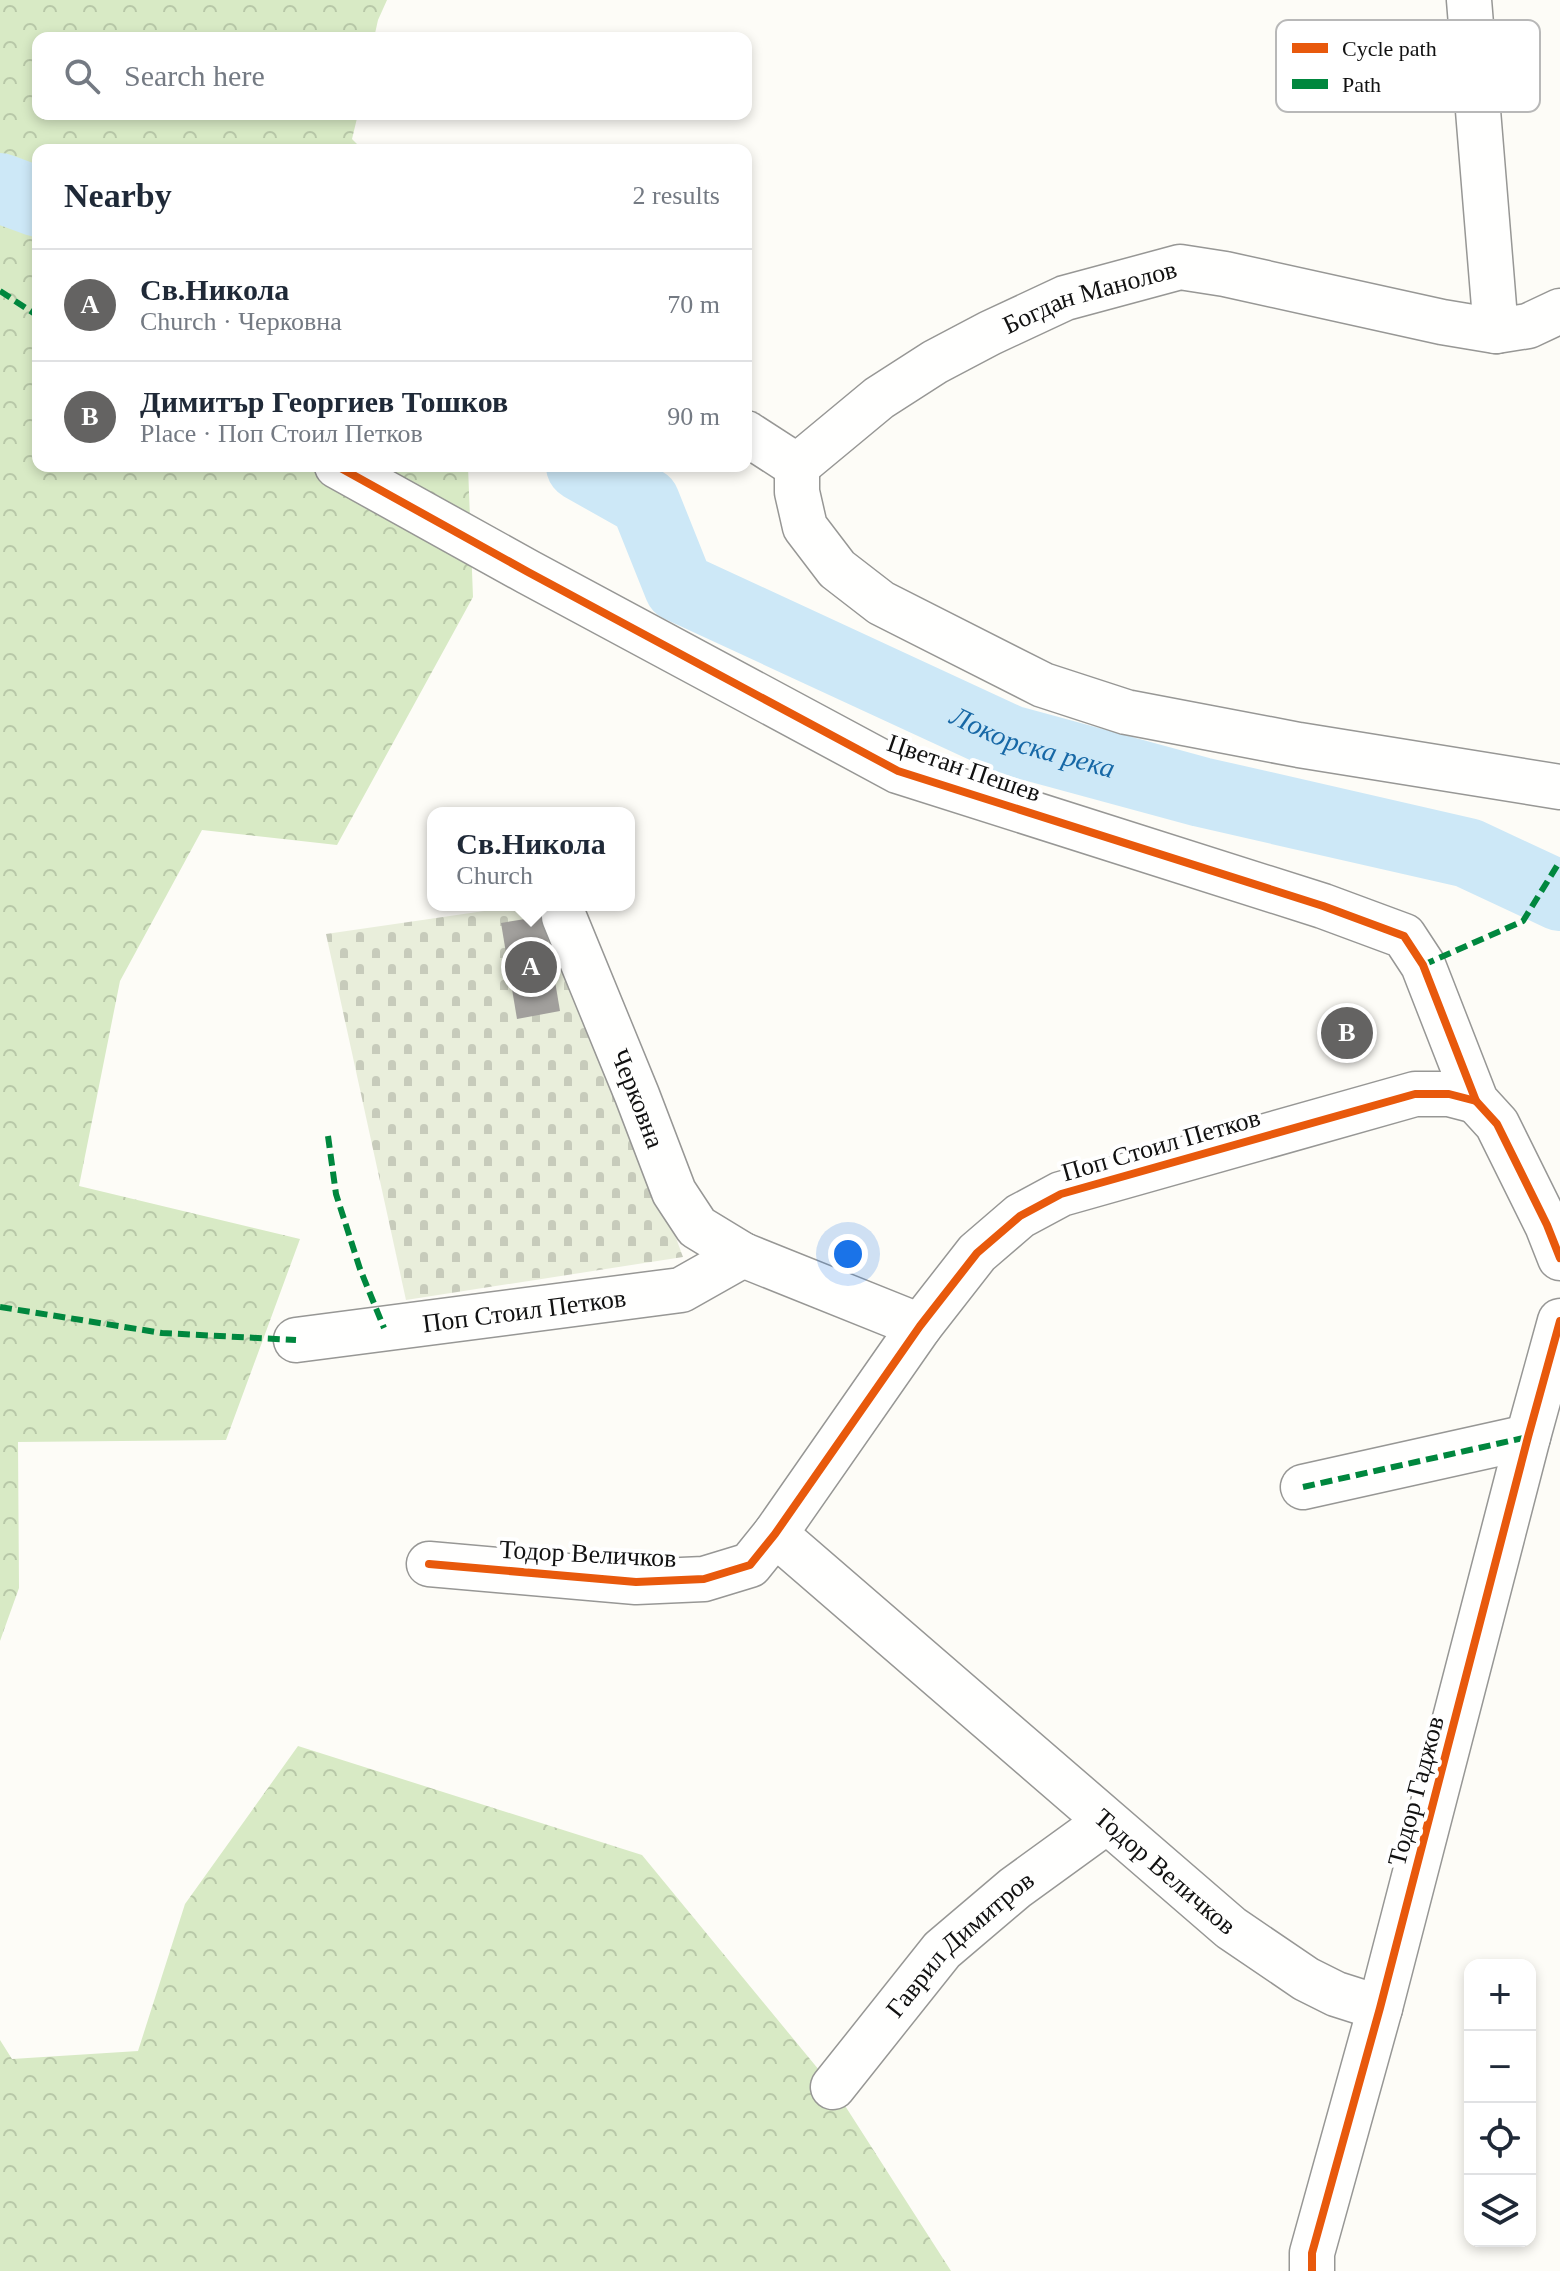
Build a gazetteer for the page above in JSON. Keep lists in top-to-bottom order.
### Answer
{
  "streets": {
    "street": [
      "Богдан Манолов",
      "Цветан Пешев",
      "Черковна",
      "Поп Стоил Петков",
      "Тодор Величков",
      "Тодор Гаджов",
      "Гаврил Димитров"
    ]
  },
  "crossings": [
    ["Цветан Пешев", "Поп Стоил Петков"],
    ["Черковна", "Поп Стоил Петков"],
    ["Поп Стоил Петков", "Тодор Величков"],
    ["Тодор Величков", "Тодор Гаджов"],
    ["Тодор Величков", "Гаврил Димитров"]
  ],
  "water": ["Локорска река"],
  "legend": ["Cycle path", "Path"],
  "page": {
    "search": "Search here",
    "heading": ["Nearby", "2 results"],
    "list": [
      {
        "mark": "A",
        "name": "Св.Никола",
        "note": "Church · Черковна",
        "value": "70 m"
      },
      {
        "mark": "B",
        "name": "Димитър Георгиев Тошков",
        "note": "Place · Поп Стоил Петков",
        "value": "90 m"
      }
    ],
    "popup": ["Св.Никола", "Church"],
    "pins": ["A", "B"],
    "map_buttons": ["+", "−"]
  }
}
